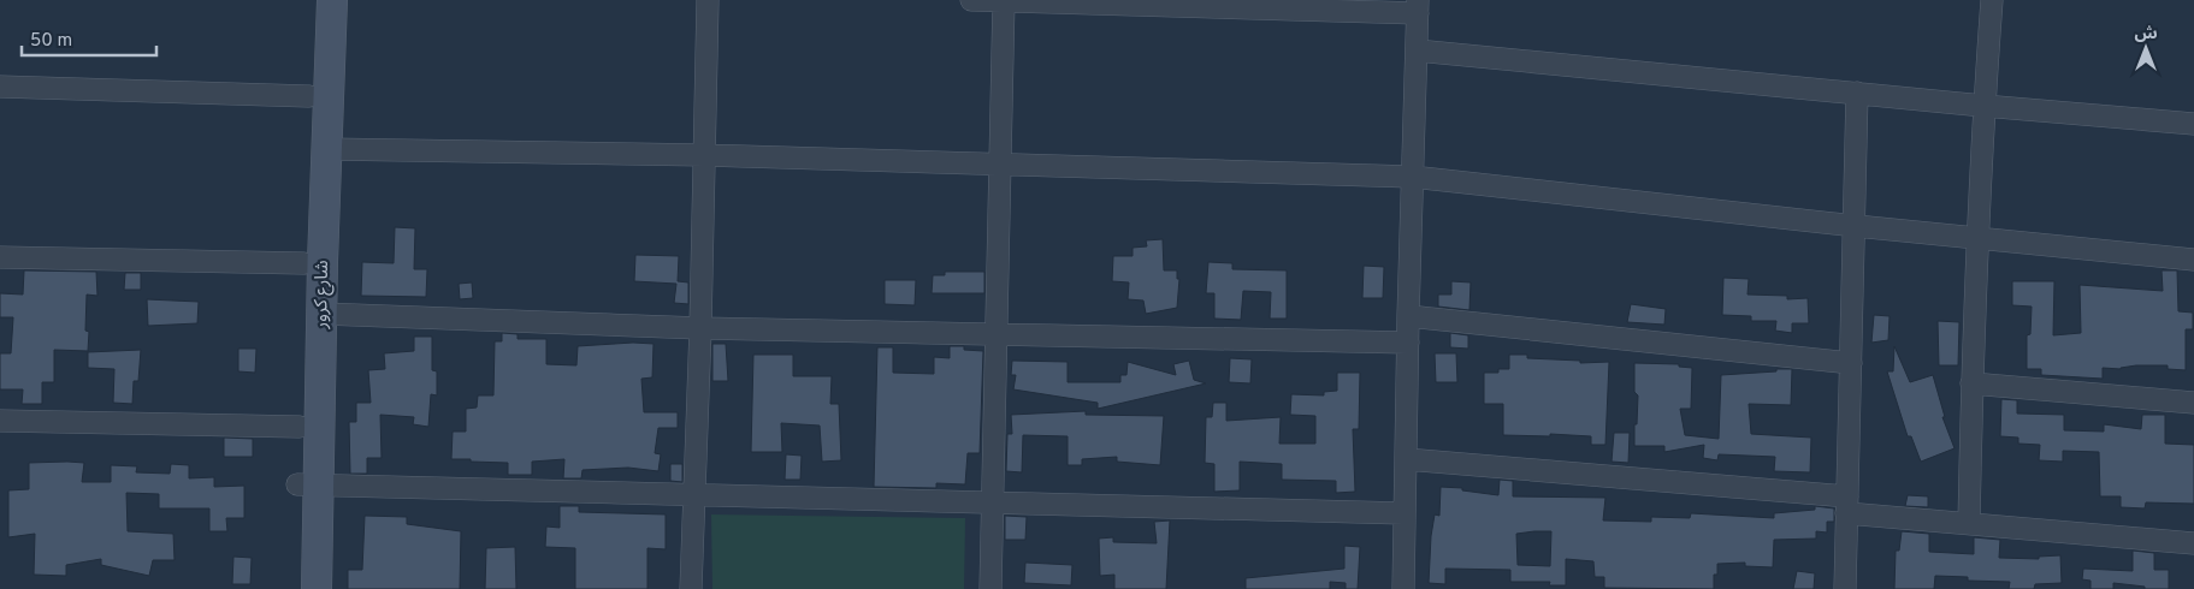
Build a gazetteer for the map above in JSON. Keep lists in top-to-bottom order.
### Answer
{
  "streets": {
    "main road": ["شارع كرور"]
  },
  "scale_bar": "50 m",
  "north": "top"
}
